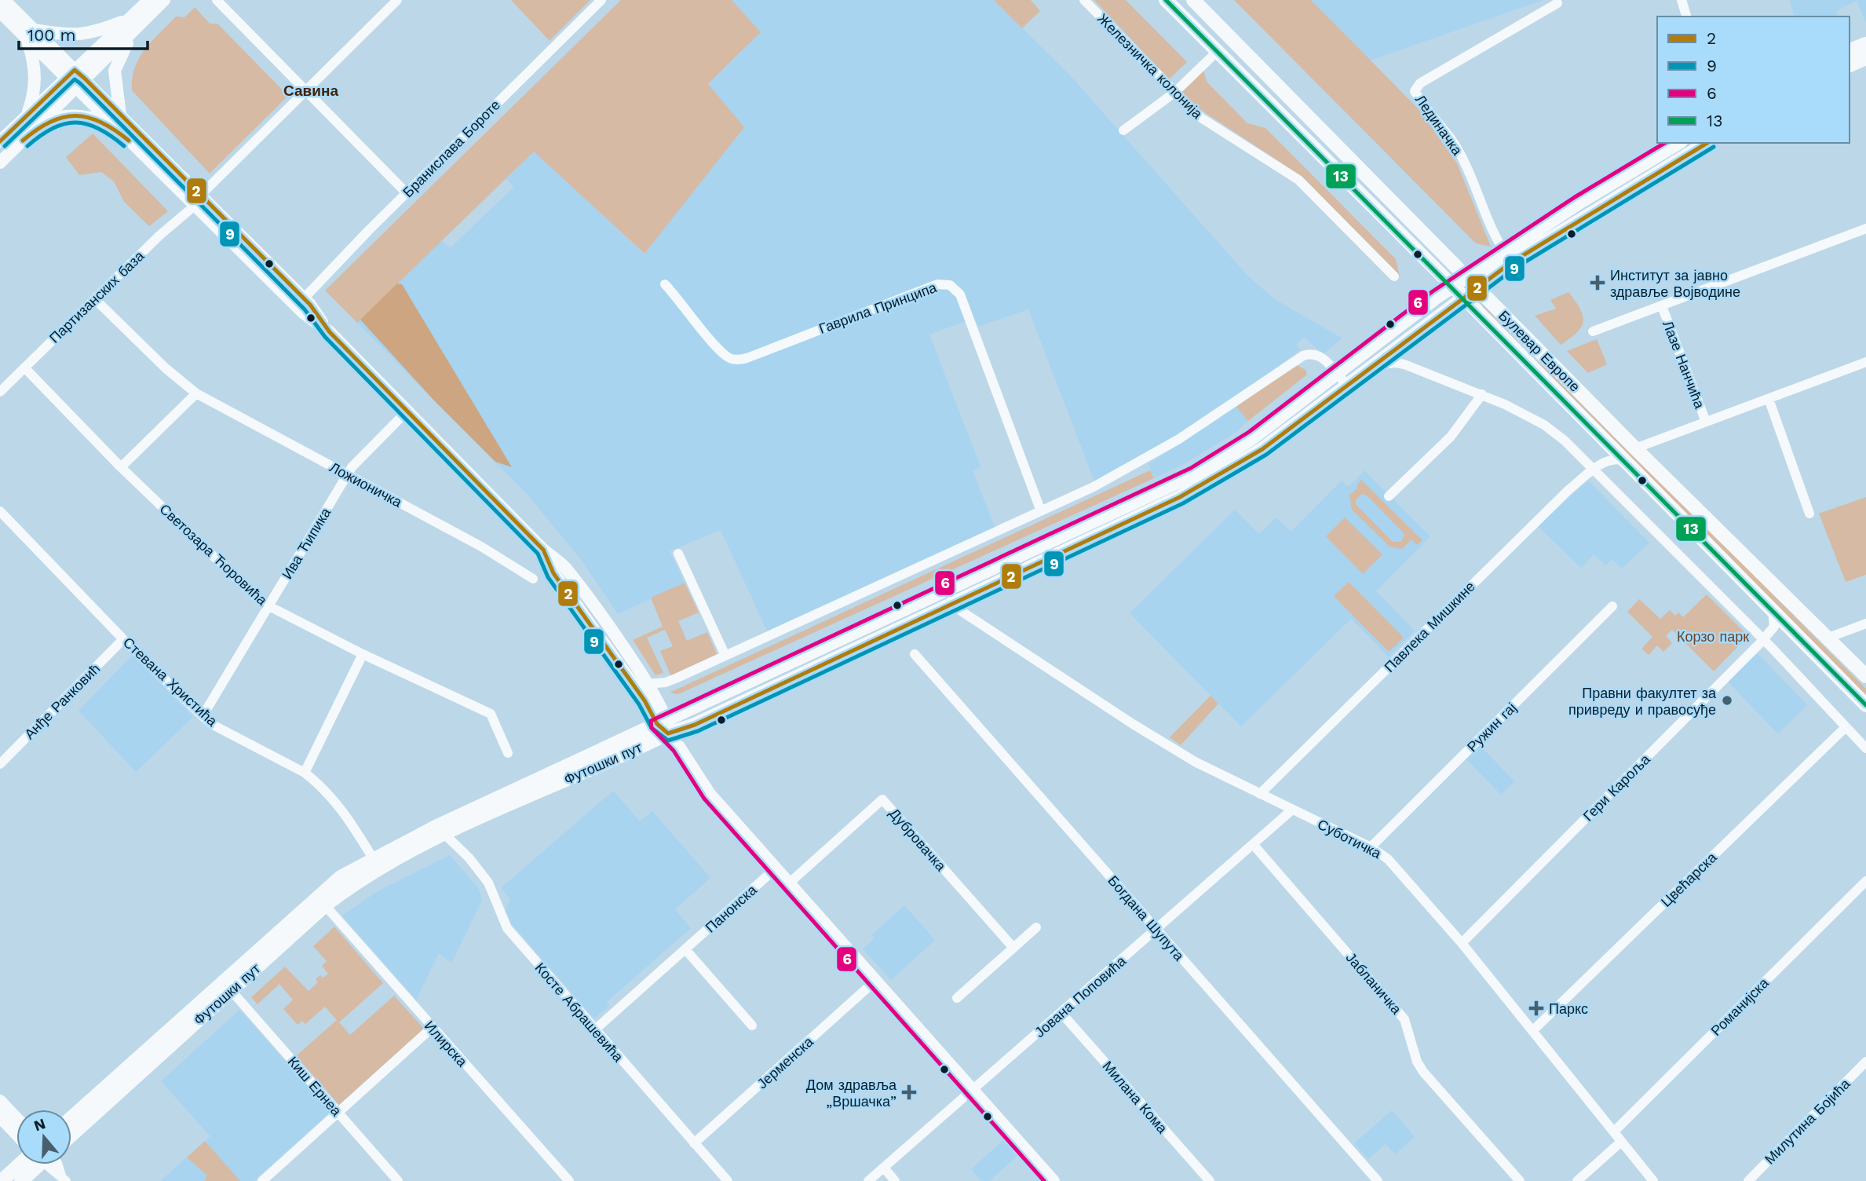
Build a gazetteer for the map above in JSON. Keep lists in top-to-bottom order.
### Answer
{
  "streets": {
    "main road": ["Булевар Европе", "Футошки пут"],
    "street": [
      "Железничка колонија",
      "Лединачка",
      "Бранислава Бороте",
      "Партизанских база",
      "Гаврила Принципа",
      "Лазе Нанчића",
      "Ложионичка",
      "Ива Ћипика",
      "Светозара Ћоровића",
      "Павлека Мишкине",
      "Стевана Христића",
      "Анђе Ранковић",
      "Ружин гај",
      "Гери Кароља",
      "Суботичка",
      "Дубровачка",
      "Цвећарска",
      "Панонска",
      "Богдана Шупута",
      "Јабланичка",
      "Јована Поповића",
      "Романијска",
      "Косте Абрашевића",
      "Илирска",
      "Јерменска",
      "Киш Ернеа",
      "Милана Кома",
      "Милутина Бојића"
    ]
  },
  "crossings": [
    ["Лединачка", "Футошки пут"],
    ["Партизанских база", "Ложионичка"],
    ["Партизанских база", "Светозара Ћоровића"],
    ["Булевар Европе", "Лазе Нанчића"],
    ["Булевар Европе", "Павлека Мишкине"],
    ["Булевар Европе", "Футошки пут"],
    ["Ложионичка", "Ива Ћипика"],
    ["Ива Ћипика", "Светозара Ћоровића"],
    ["Ива Ћипика", "Стевана Христића"],
    ["Павлека Мишкине", "Суботичка"],
    ["Стевана Христића", "Анђе Ранковић"],
    ["Стевана Христића", "Футошки пут"],
    ["Ружин гај", "Суботичка"],
    ["Футошки пут", "Суботичка"],
    ["Футошки пут", "Косте Абрашевића"],
    ["Футошки пут", "Илирска"],
    ["Футошки пут", "Киш Ернеа"],
    ["Гери Кароља", "Суботичка"],
    ["Суботичка", "Цвећарска"],
    ["Суботичка", "Јована Поповића"],
    ["Суботичка", "Романијска"],
    ["Панонска", "Косте Абрашевића"],
    ["Богдана Шупута", "Јована Поповића"],
    ["Јабланичка", "Јована Поповића"],
    ["Јована Поповића", "Милана Кома"],
    ["Косте Абрашевића", "Јерменска"]
  ],
  "districts": ["Савина"],
  "parks": ["Корзо парк"],
  "places": {
    "health": ["Институт за јавно здравље Војводине", "Паркс", "Дом здравља „Вршачка”"],
    "other": ["Правни факултет за привреду и правосуђе"]
  },
  "lines": [
    "transit line 13",
    "transit line 2",
    "transit line 9",
    "transit line 6"
  ],
  "legend": [
    "2",
    "9",
    "6",
    "13"
  ],
  "scale_bar": "100 m",
  "north": "top"
}
